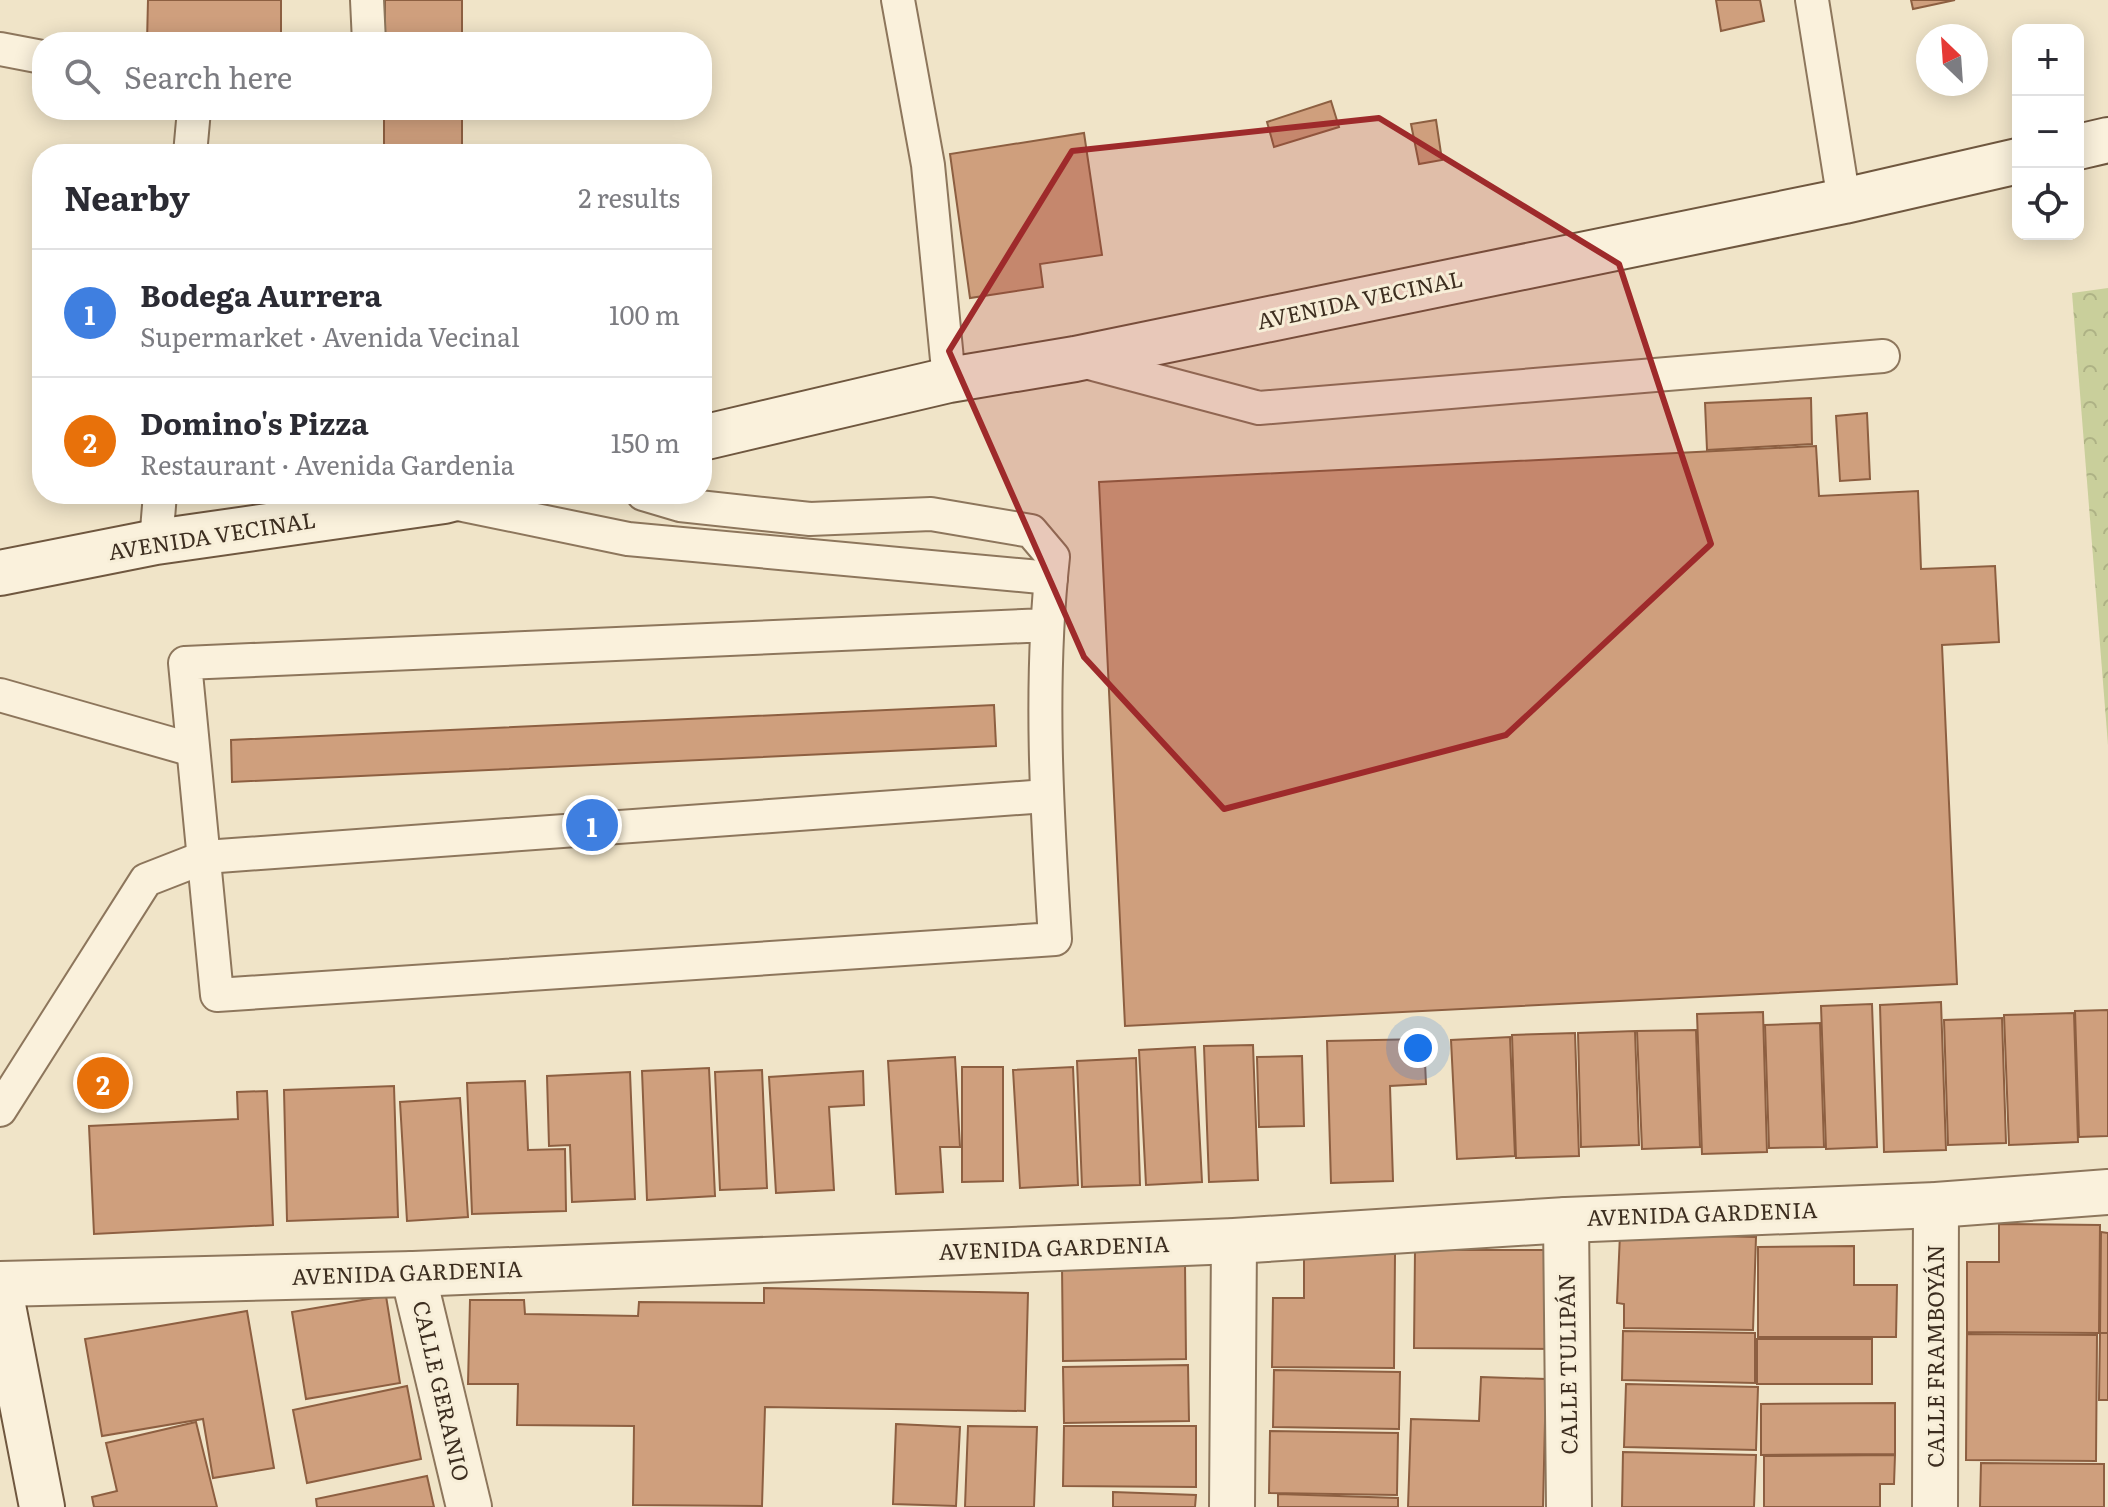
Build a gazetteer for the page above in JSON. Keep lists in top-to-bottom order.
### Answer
{
  "streets": {
    "street": [
      "AVENIDA VECINAL",
      "AVENIDA GARDENIA",
      "CALLE FRAMBOYÁN",
      "CALLE TULIPÁN",
      "CALLE GERANIO"
    ]
  },
  "crossings": [
    ["AVENIDA GARDENIA", "CALLE FRAMBOYÁN"],
    ["AVENIDA GARDENIA", "CALLE TULIPÁN"],
    ["AVENIDA GARDENIA", "CALLE GERANIO"]
  ],
  "north": "top left",
  "page": {
    "map_buttons": ["+", "−"],
    "search": "Search here",
    "heading": ["Nearby", "2 results"],
    "list": [
      {
        "mark": "1",
        "name": "Bodega Aurrera",
        "note": "Supermarket · Avenida Vecinal",
        "value": "100 m"
      },
      {
        "mark": "2",
        "name": "Domino's Pizza",
        "note": "Restaurant · Avenida Gardenia",
        "value": "150 m"
      }
    ],
    "pins": ["1", "2"]
  }
}
